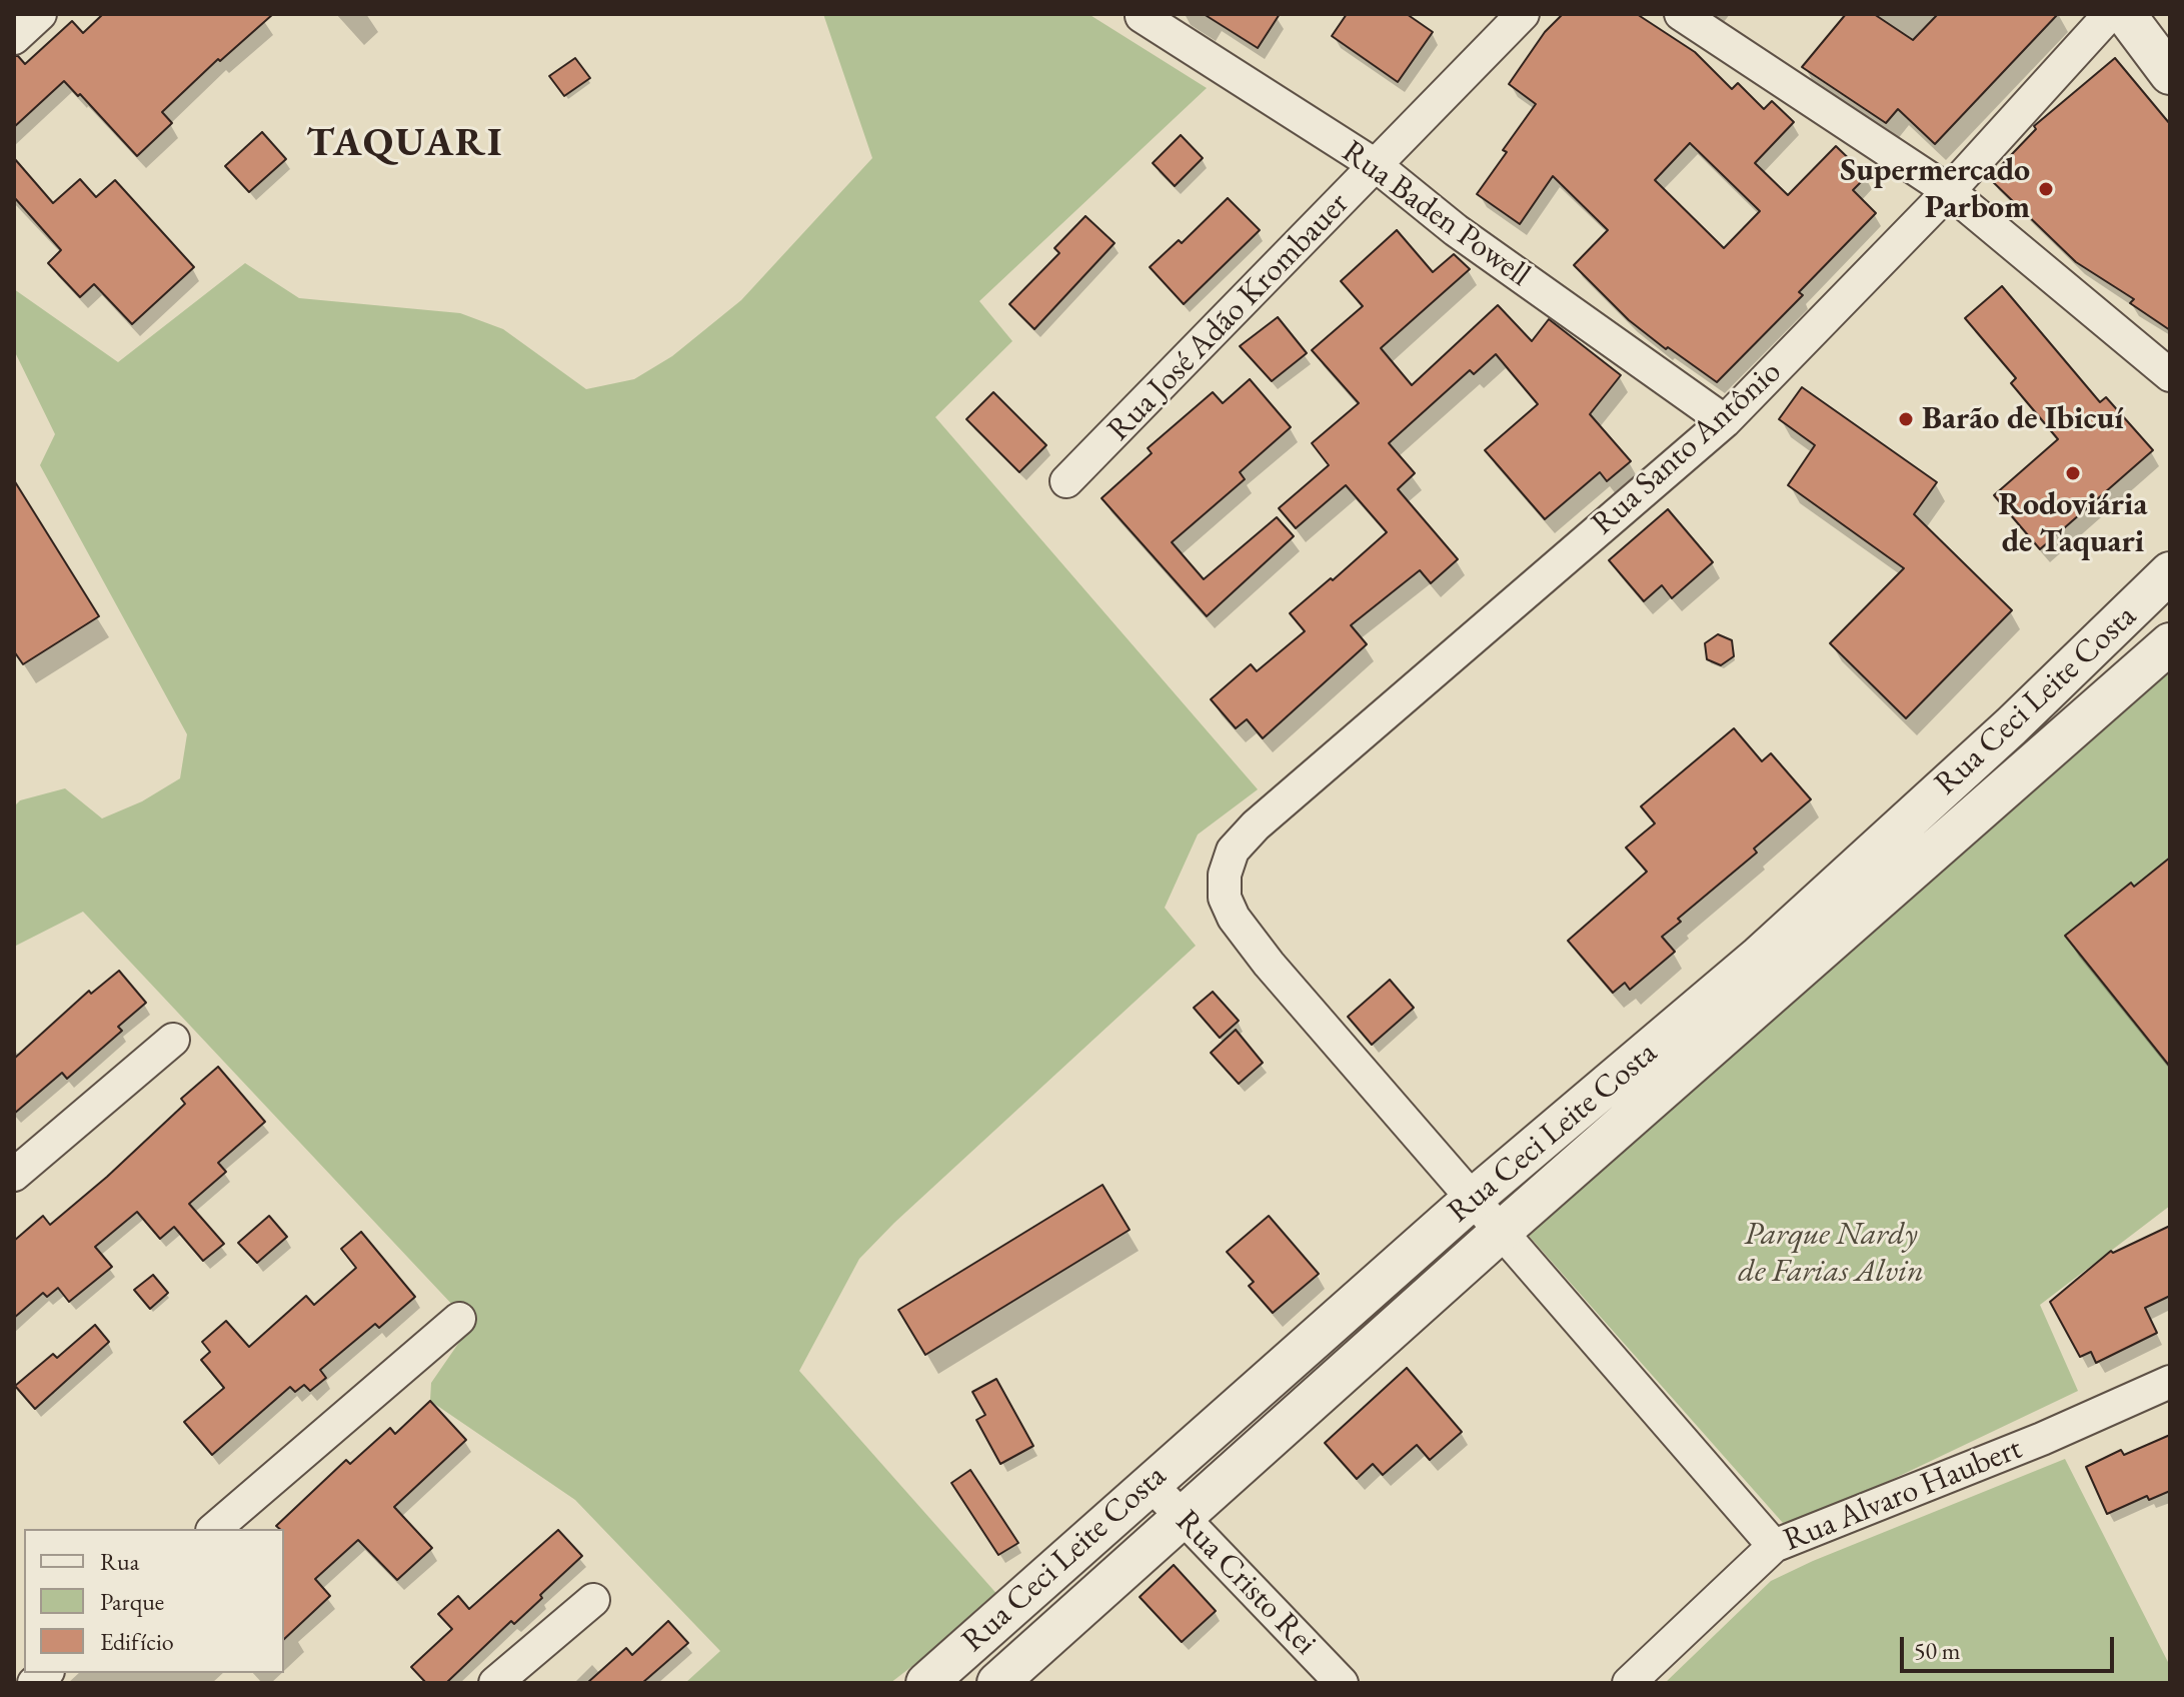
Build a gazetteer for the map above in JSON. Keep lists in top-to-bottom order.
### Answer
{
  "streets": {
    "street": [
      "Rua Baden Powell",
      "Rua José Adão Krombauer",
      "Rua Santo Antônio",
      "Rua Ceci Leite Costa",
      "Rua Alvaro Haubert",
      "Rua Cristo Rei"
    ]
  },
  "crossings": [
    ["Rua Baden Powell", "Rua José Adão Krombauer"],
    ["Rua Baden Powell", "Rua Santo Antônio"],
    ["Rua Santo Antônio", "Rua Ceci Leite Costa"],
    ["Rua Ceci Leite Costa", "Rua Cristo Rei"]
  ],
  "districts": ["TAQUARI"],
  "parks": ["Parque Nardy de Farias Alvin"],
  "places": ["Supermercado Parbom", "Barão de Ibicuí", "Rodoviária de Taquari"],
  "legend": ["Rua", "Parque", "Edifício"],
  "scale_bar": "50 m"
}
